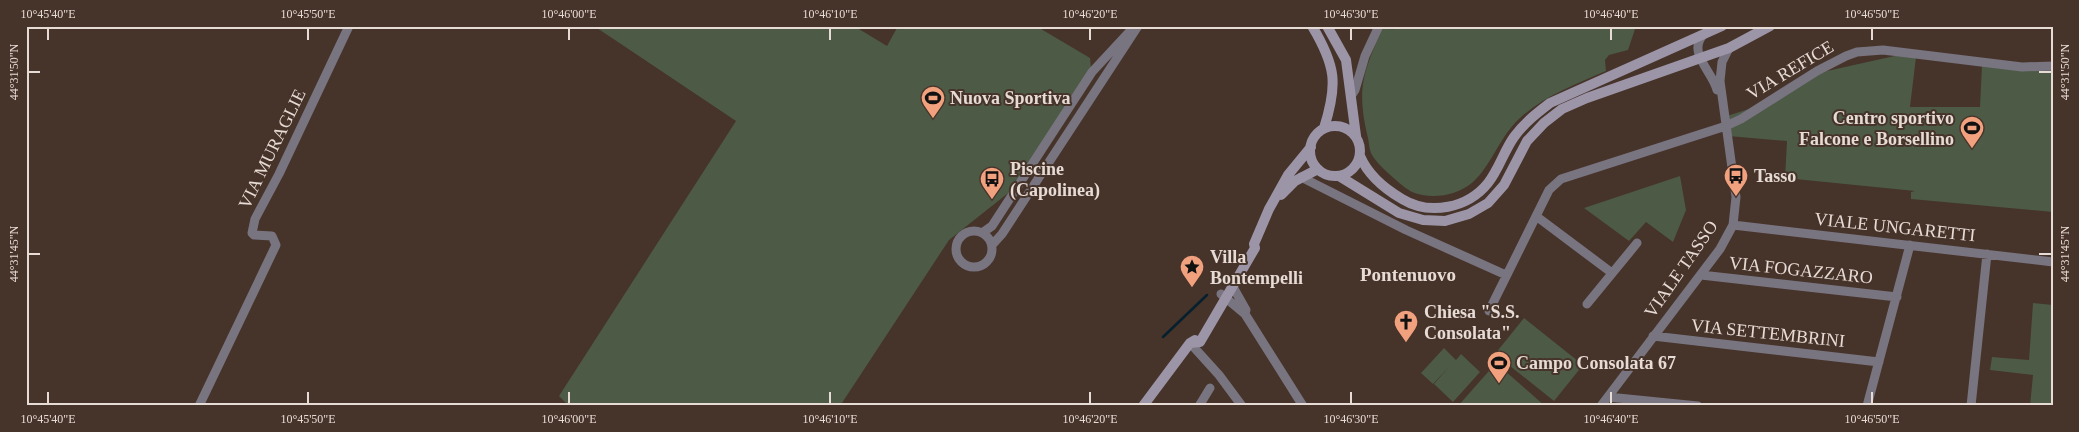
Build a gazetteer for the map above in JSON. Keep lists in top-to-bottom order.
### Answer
{
  "streets": {
    "street": [
      "VIA REFICE",
      "VIA MURAGLIE",
      "VIALE UNGARETTI",
      "VIALE TASSO",
      "VIA FOGAZZARO",
      "VIA SETTEMBRINI"
    ]
  },
  "crossings": [
    ["VIA REFICE", "VIALE TASSO"],
    ["VIALE UNGARETTI", "VIALE TASSO"],
    ["VIALE TASSO", "VIA FOGAZZARO"],
    ["VIALE TASSO", "VIA SETTEMBRINI"]
  ],
  "districts": ["Pontenuovo"],
  "places": {
    "sports": ["Nuova Sportiva", "Centro sportivo Falcone e Borsellino", "Campo Consolata 67"],
    "bus stop": ["Tasso", "Piscine (Capolinea)"],
    "place": ["Villa Bontempelli"],
    "church": ["Chiesa \"S.S. Consolata\""]
  },
  "coordinates": [
    "10°45'40\"E",
    "10°45'50\"E",
    "10°46'00\"E",
    "10°46'10\"E",
    "10°46'20\"E",
    "10°46'30\"E",
    "10°46'40\"E",
    "10°46'50\"E",
    "44°31'50\"N",
    "44°31'45\"N"
  ]
}
